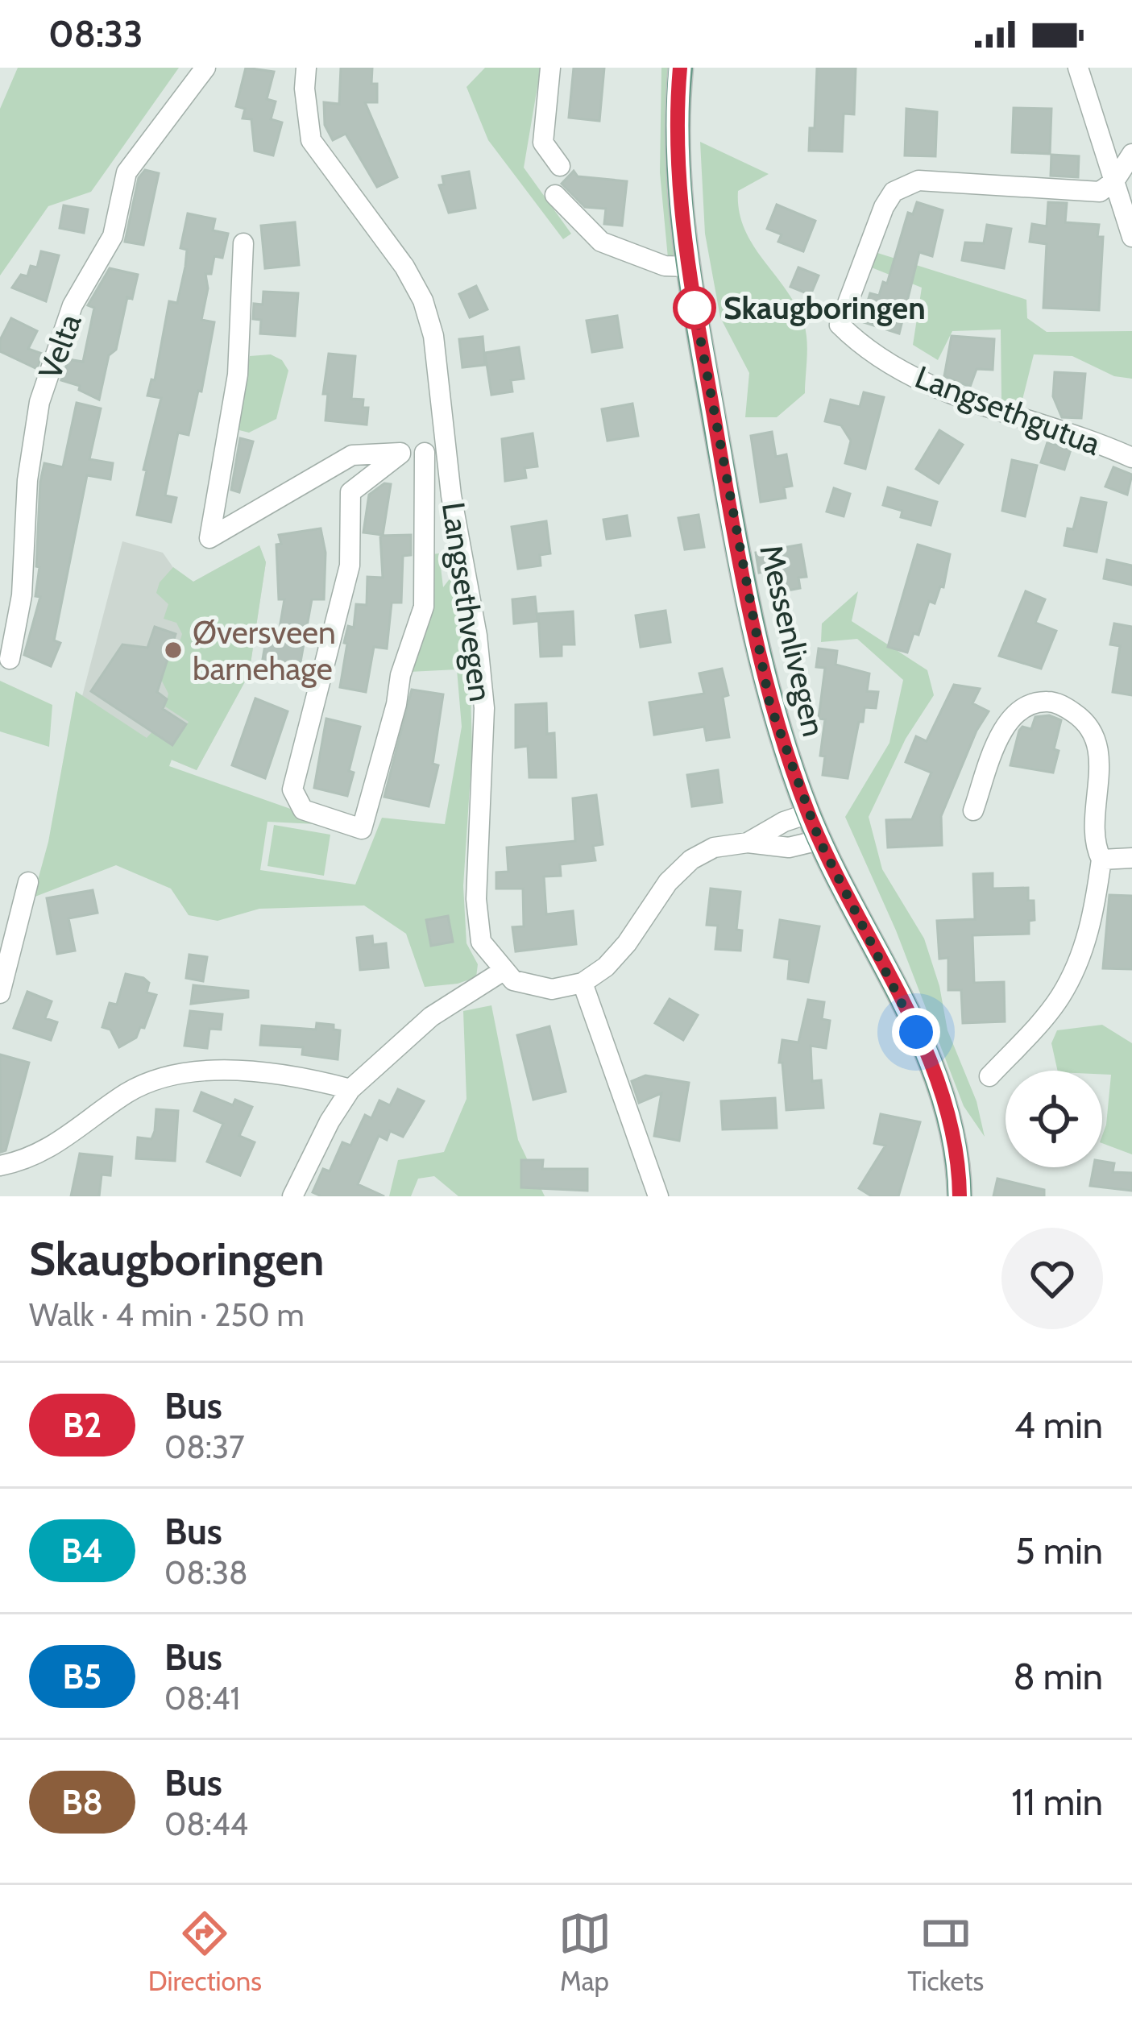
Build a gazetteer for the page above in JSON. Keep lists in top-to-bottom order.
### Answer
{
  "streets": {
    "main road": ["Messenlivegen"],
    "street": ["Velta", "Langsethgutua", "Langsethvegen"]
  },
  "places": ["Skaugboringen", "Øversveen barnehage"],
  "lines": ["bus line B2"],
  "page": {
    "status": "08:33",
    "heading": ["Skaugboringen", "Walk · 4 min · 250 m"],
    "list": [
      {
        "mark": "B2",
        "name": "Bus",
        "note": "08:37",
        "value": "4 min"
      },
      {
        "mark": "B4",
        "name": "Bus",
        "note": "08:38",
        "value": "5 min"
      },
      {
        "mark": "B5",
        "name": "Bus",
        "note": "08:41",
        "value": "8 min"
      },
      {
        "mark": "B8",
        "name": "Bus",
        "note": "08:44",
        "value": "11 min"
      }
    ],
    "tabs": ["Directions", "Map", "Tickets"]
  }
}
